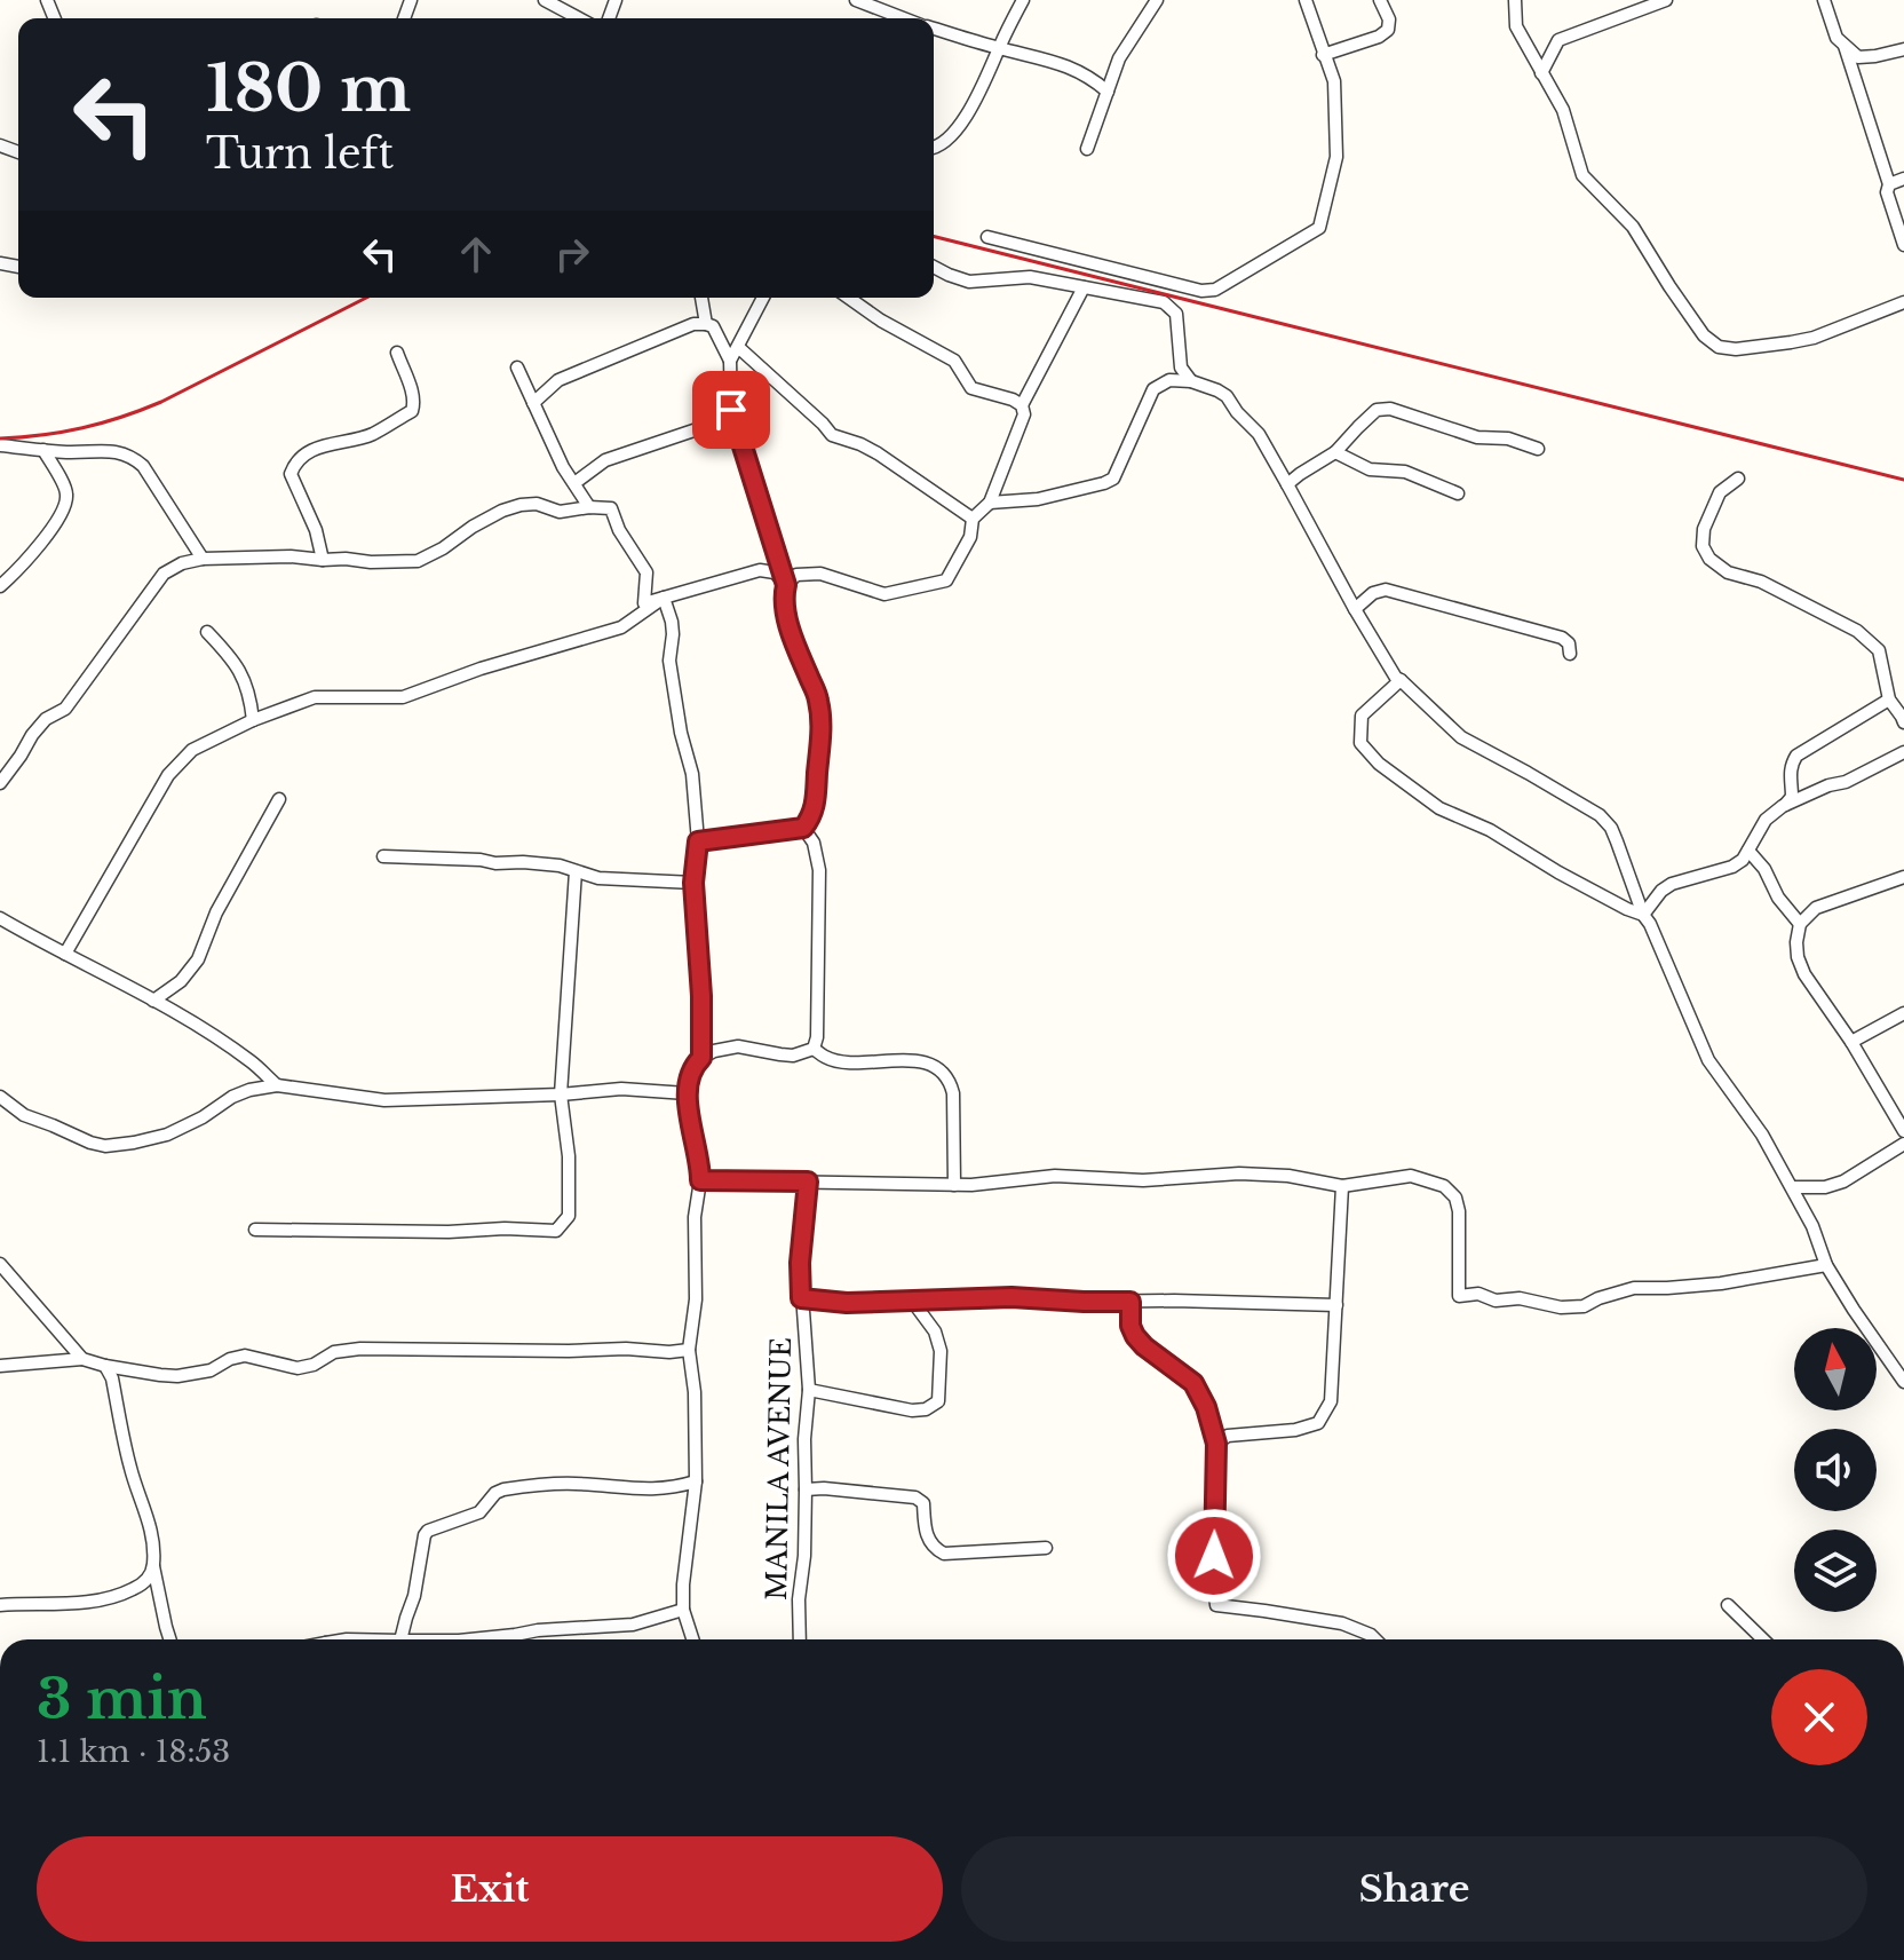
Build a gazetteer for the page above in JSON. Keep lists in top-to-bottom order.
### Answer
{
  "streets": {
    "street": ["MANILA AVENUE"]
  },
  "north": "top",
  "page": {
    "turn": ["180 m", "Turn left"],
    "heading": ["3 min", "1.1 km · 18:53"],
    "buttons": ["Exit", "Share"]
  }
}
